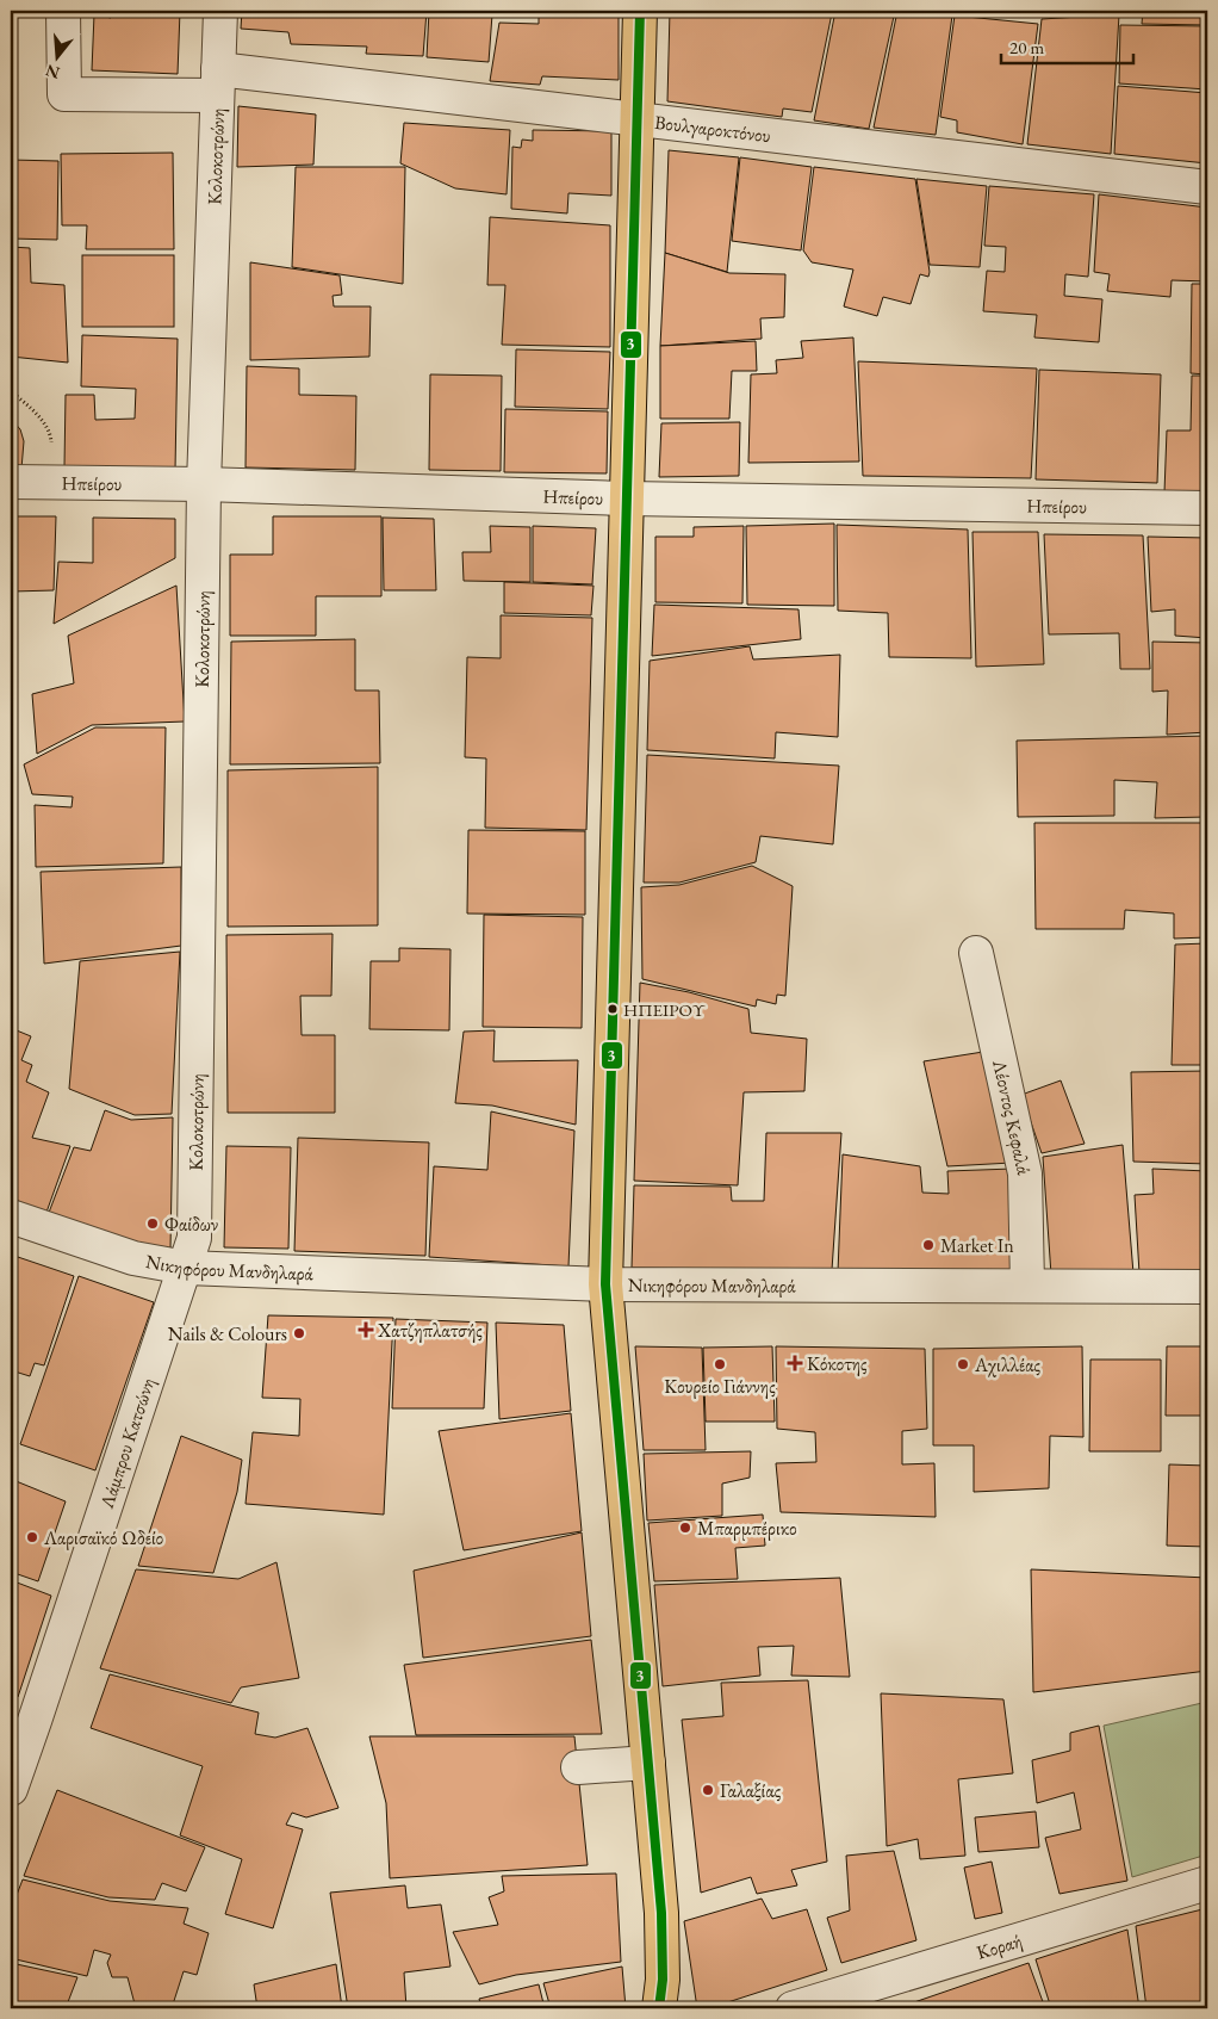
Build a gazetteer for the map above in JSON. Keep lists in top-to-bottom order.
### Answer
{
  "streets": {
    "street": [
      "Βουλγαροκτόνου",
      "Κολοκοτρώνη",
      "Ηπείρου",
      "Λέοντος Κεφαλά",
      "Νικηφόρου Μανδηλαρά",
      "Λάμπρου Κατσώνη",
      "Κοραή"
    ]
  },
  "crossings": [
    ["Βουλγαροκτόνου", "Κολοκοτρώνη"],
    ["Κολοκοτρώνη", "Ηπείρου"],
    ["Κολοκοτρώνη", "Νικηφόρου Μανδηλαρά"],
    ["Κολοκοτρώνη", "Λάμπρου Κατσώνη"],
    ["Λέοντος Κεφαλά", "Νικηφόρου Μανδηλαρά"],
    ["Νικηφόρου Μανδηλαρά", "Λάμπρου Κατσώνη"]
  ],
  "places": {
    "other": [
      "ΗΠΕΙΡΟΥ",
      "Φαίδων",
      "Market In",
      "Nails & Colours",
      "Κουρείο Γιάννης",
      "Αχιλλέας",
      "Μπαρμπέρικο",
      "Λαρισαϊκό Ωδείο",
      "Γαλαξίας"
    ],
    "health": ["Χατζηπλατσής", "Κόκοτης"]
  },
  "lines": ["transit line 3"],
  "scale_bar": "20 m",
  "north": "bottom"
}
